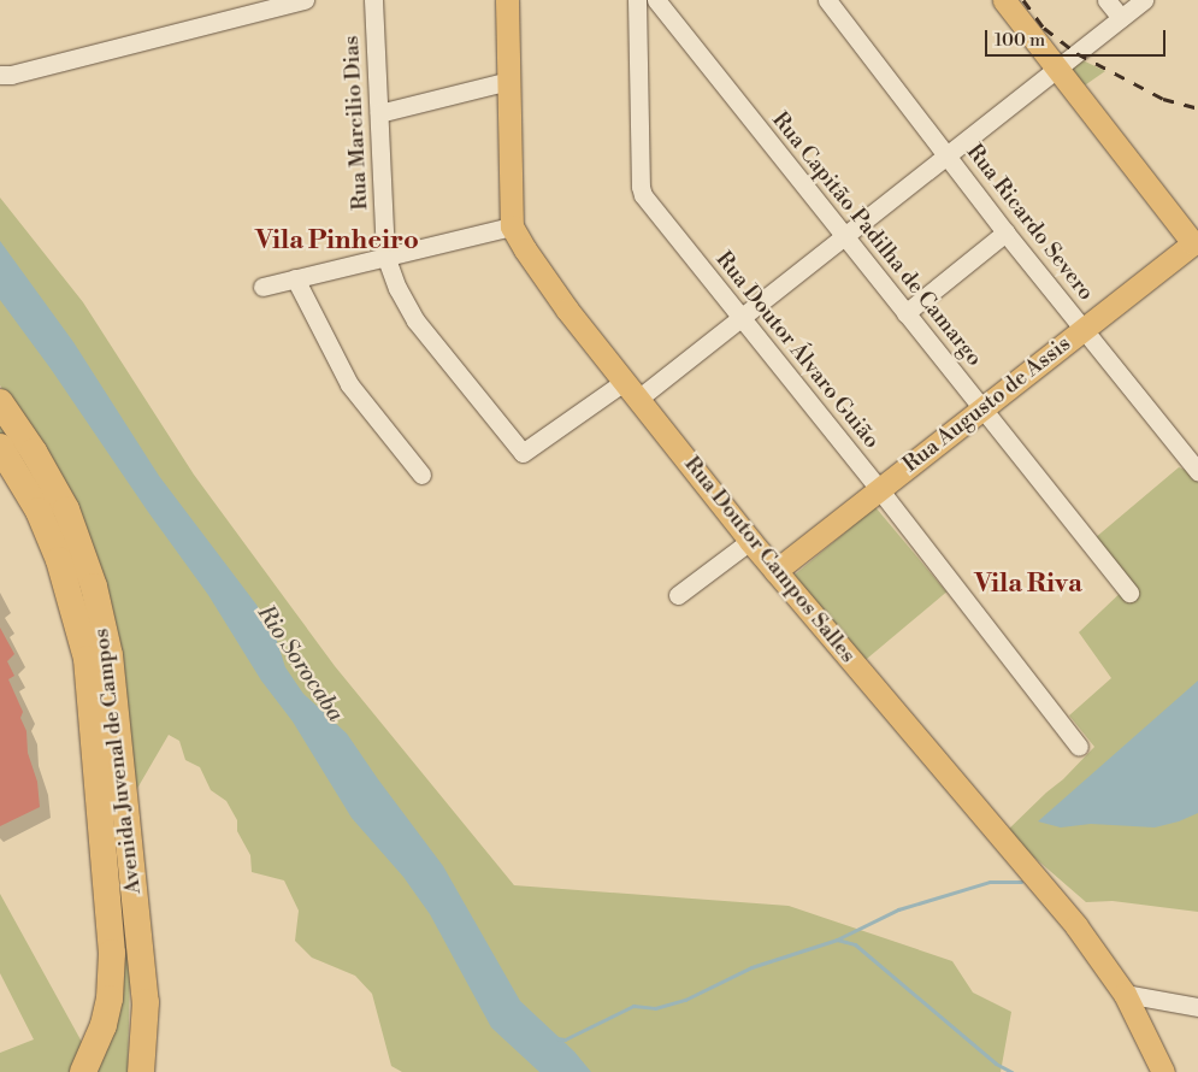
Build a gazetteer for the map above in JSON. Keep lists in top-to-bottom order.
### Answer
{
  "streets": {
    "highway": ["Avenida Juvenal de Campos"],
    "main road": ["Rua Augusto de Assis", "Rua Doutor Campos Salles"],
    "street": [
      "Rua Marcilio Dias",
      "Rua Ricardo Severo",
      "Rua Capitão Padilha de Camargo",
      "Rua Doutor Álvaro Guião"
    ]
  },
  "crossings": [
    ["Rua Marcilio Dias", "Rua Doutor Campos Salles"],
    ["Rua Ricardo Severo", "Rua Augusto de Assis"],
    ["Rua Capitão Padilha de Camargo", "Rua Augusto de Assis"],
    ["Rua Doutor Álvaro Guião", "Rua Augusto de Assis"],
    ["Rua Augusto de Assis", "Rua Doutor Campos Salles"]
  ],
  "districts": ["Vila Pinheiro", "Vila Riva"],
  "water": ["Rio Sorocaba"],
  "scale_bar": "100 m"
}
